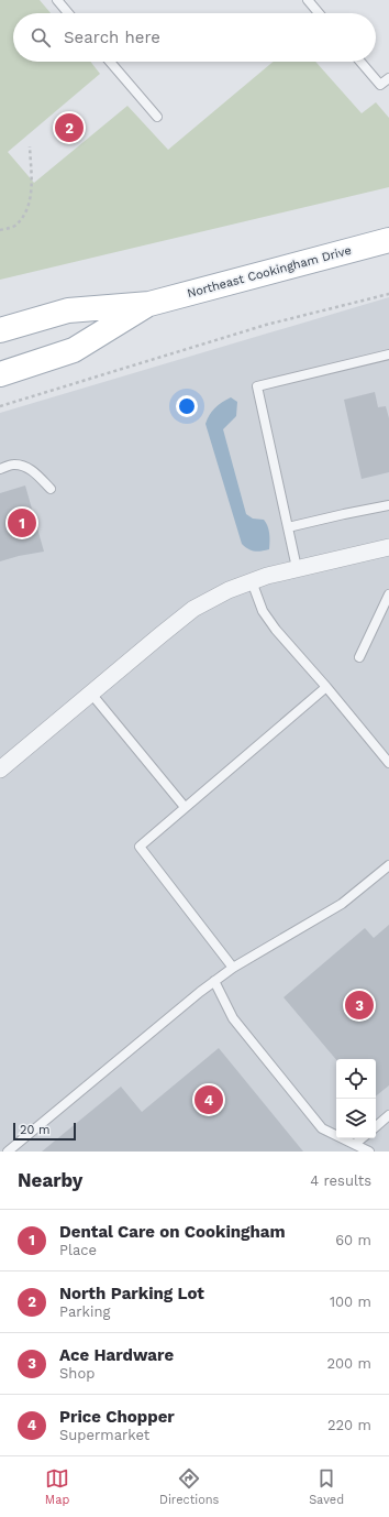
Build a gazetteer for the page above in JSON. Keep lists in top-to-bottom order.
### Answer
{
  "streets": {
    "main road": ["Northeast Cookingham Drive"]
  },
  "scale_bar": "20 m",
  "page": {
    "search": "Search here",
    "pins": [
      "2",
      "1",
      "3",
      "4"
    ],
    "scale": "20 m",
    "heading": ["Nearby", "4 results"],
    "list": [
      {
        "mark": "1",
        "name": "Dental Care on Cookingham",
        "note": "Place",
        "value": "60 m"
      },
      {
        "mark": "2",
        "name": "North Parking Lot",
        "note": "Parking",
        "value": "100 m"
      },
      {
        "mark": "3",
        "name": "Ace Hardware",
        "note": "Shop",
        "value": "200 m"
      },
      {
        "mark": "4",
        "name": "Price Chopper",
        "note": "Supermarket",
        "value": "220 m"
      }
    ],
    "nav": ["Map", "Directions", "Saved"]
  }
}
